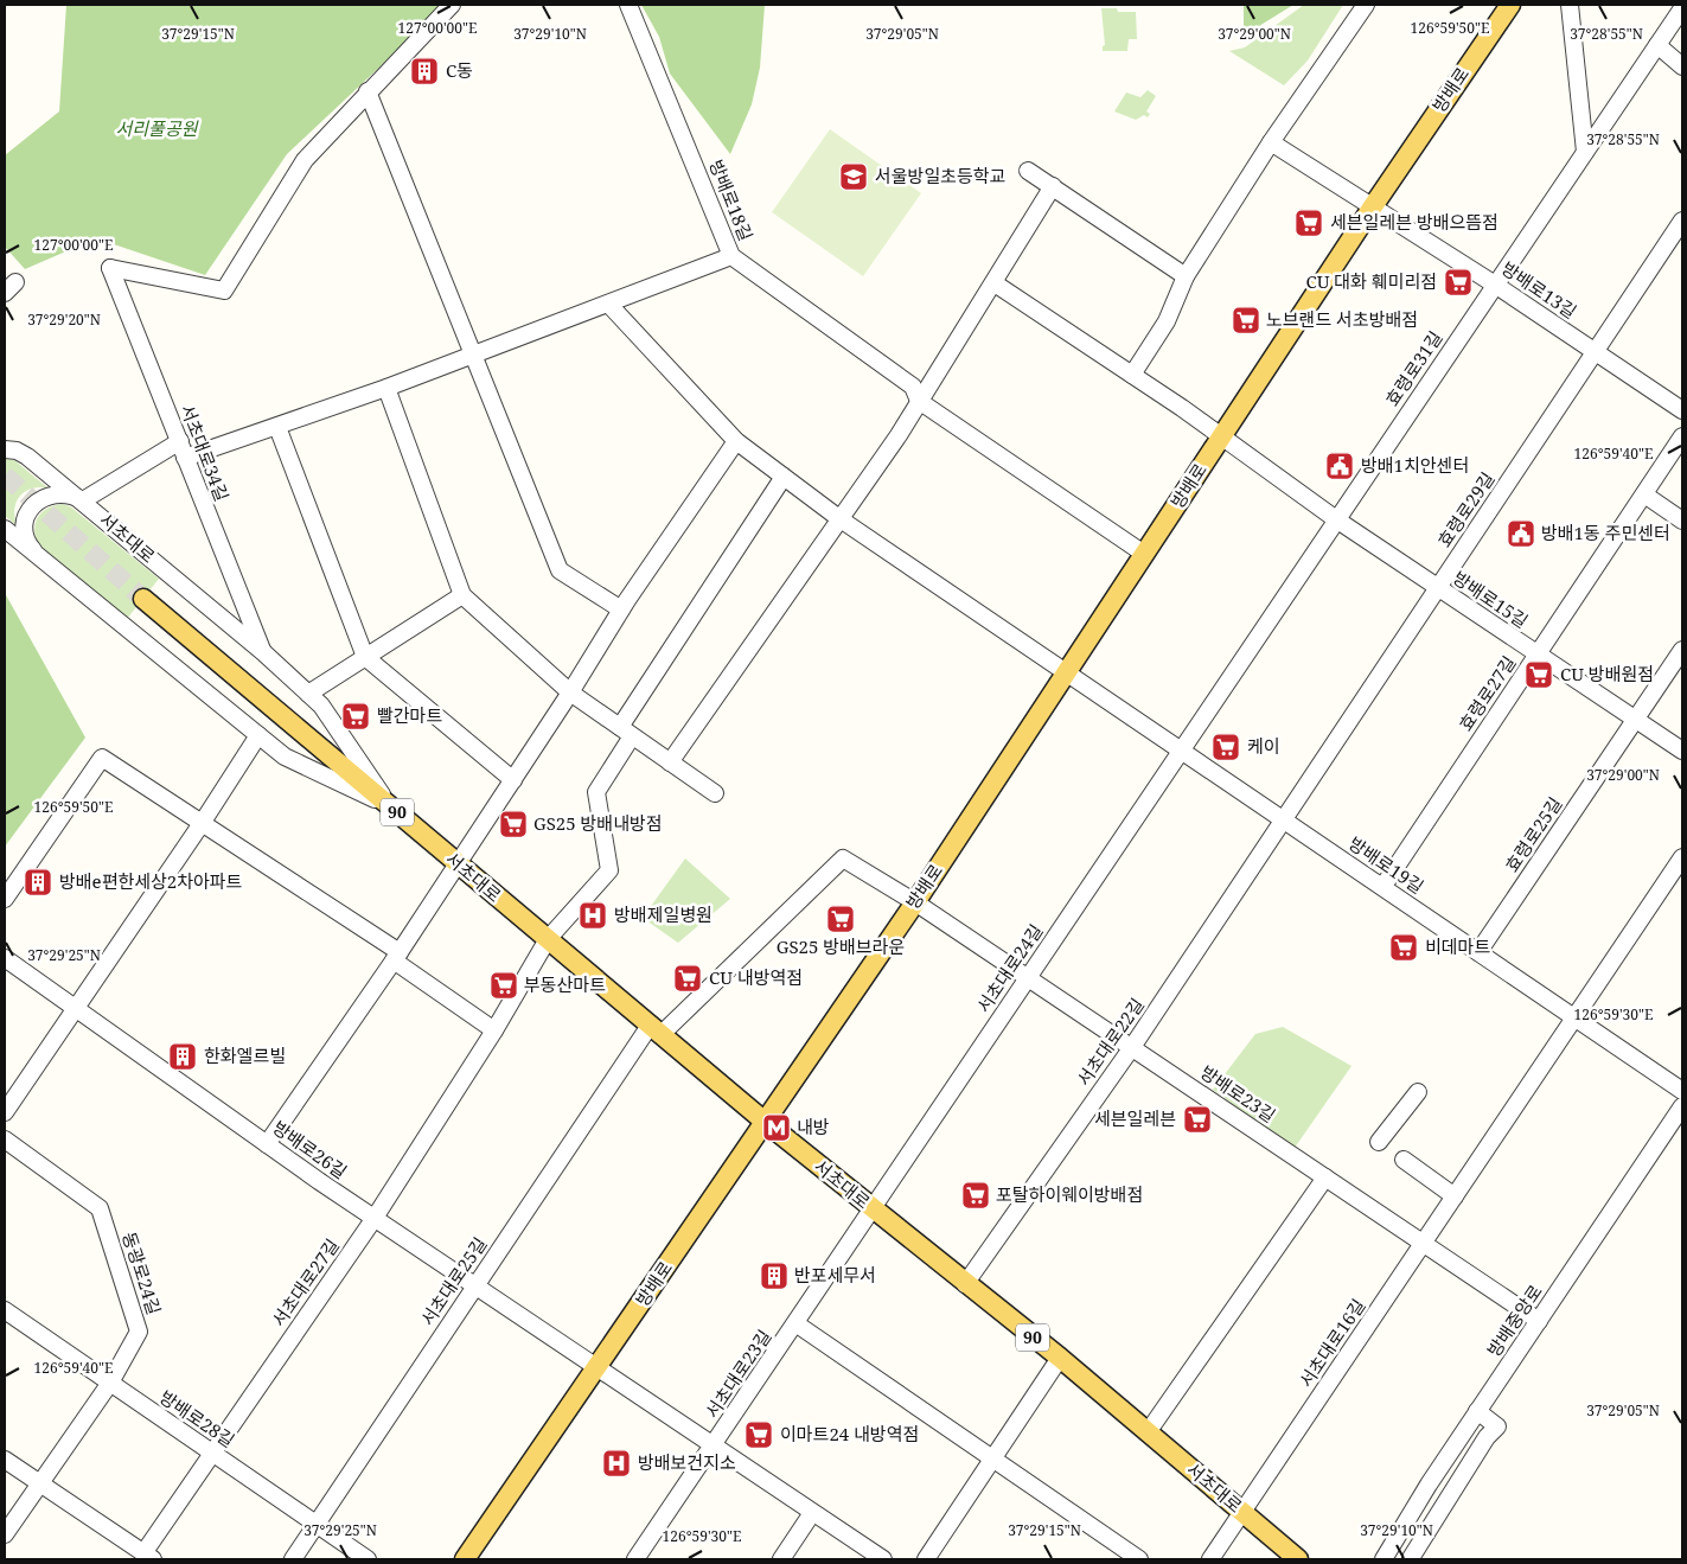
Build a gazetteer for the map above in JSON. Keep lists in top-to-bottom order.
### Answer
{
  "streets": {
    "main road": ["방배로", "서초대로", "90"],
    "street": [
      "방배로18길",
      "방배로13길",
      "효령로31길",
      "서초대로34길",
      "효령로29길",
      "방배로15길",
      "효령로27길",
      "효령로25길",
      "방배로19길",
      "서초대로24길",
      "서초대로22길",
      "방배로23길",
      "방배로26길",
      "동광로24길",
      "서초대로25길",
      "서초대로27길",
      "방배중앙로",
      "서초대로16길",
      "서초대로23길",
      "방배로28길"
    ]
  },
  "crossings": [
    ["방배로", "방배로18길"],
    ["방배로", "방배로13길"],
    ["방배로", "서초대로"],
    ["방배로", "방배로15길"],
    ["방배로", "방배로19길"],
    ["방배로", "방배로23길"],
    ["방배로", "방배로26길"],
    ["방배로", "서초대로25길"],
    ["방배로13길", "효령로31길"],
    ["방배로13길", "효령로29길"],
    ["효령로31길", "방배로15길"],
    ["효령로31길", "방배로19길"],
    ["효령로31길", "서초대로24길"],
    ["서초대로34길", "서초대로"],
    ["효령로29길", "방배로15길"],
    ["효령로29길", "방배로19길"],
    ["효령로29길", "서초대로22길"],
    ["서초대로", "서초대로24길"],
    ["서초대로", "서초대로22길"],
    ["서초대로", "서초대로25길"],
    ["서초대로", "서초대로27길"],
    ["서초대로", "서초대로16길"],
    ["서초대로", "서초대로23길"],
    ["방배로15길", "효령로27길"],
    ["방배로15길", "효령로25길"],
    ["효령로27길", "방배로19길"],
    ["효령로25길", "방배로19길"],
    ["방배로19길", "서초대로24길"],
    ["방배로19길", "서초대로22길"],
    ["방배로19길", "서초대로16길"],
    ["서초대로24길", "방배로23길"],
    ["서초대로24길", "서초대로23길"],
    ["서초대로22길", "방배로23길"],
    ["방배로23길", "서초대로25길"],
    ["방배로23길", "방배중앙로"],
    ["방배로23길", "서초대로16길"],
    ["방배로26길", "서초대로25길"],
    ["방배로26길", "서초대로27길"],
    ["방배로26길", "서초대로23길"],
    ["동광로24길", "방배로28길"],
    ["서초대로25길", "방배로28길"],
    ["서초대로27길", "방배로28길"]
  ],
  "parks": ["서리풀공원"],
  "places": {
    "building": [
      "C동",
      "방배e편한세상2차아파트",
      "한화엘르빌",
      "반포세무서"
    ],
    "school or university": ["서울방일초등학교"],
    "supermarket": [
      "세븐일레븐 방배으뜸점",
      "CU 대화 훼미리점",
      "노브랜드 서초방배점",
      "CU 방배원점",
      "빨간마트",
      "케이",
      "GS25 방배내방점",
      "GS25 방배브라운",
      "비데마트",
      "CU 내방역점",
      "부동산마트",
      "세븐일레븐",
      "포탈하이웨이방배점",
      "이마트24 내방역점"
    ],
    "public building": ["방배1치안센터", "방배1동 주민센터"],
    "hospital": ["방배제일병원", "방배보건지소"],
    "metro station": ["내방"]
  },
  "coordinates": [
    "127°00'00\"E",
    "126°59'50\"E",
    "37°29'15\"N",
    "37°29'10\"N",
    "37°29'05\"N",
    "37°29'00\"N",
    "37°28'55\"N",
    "37°29'20\"N",
    "126°59'40\"E",
    "37°29'25\"N",
    "126°59'30\"E"
  ]
}
